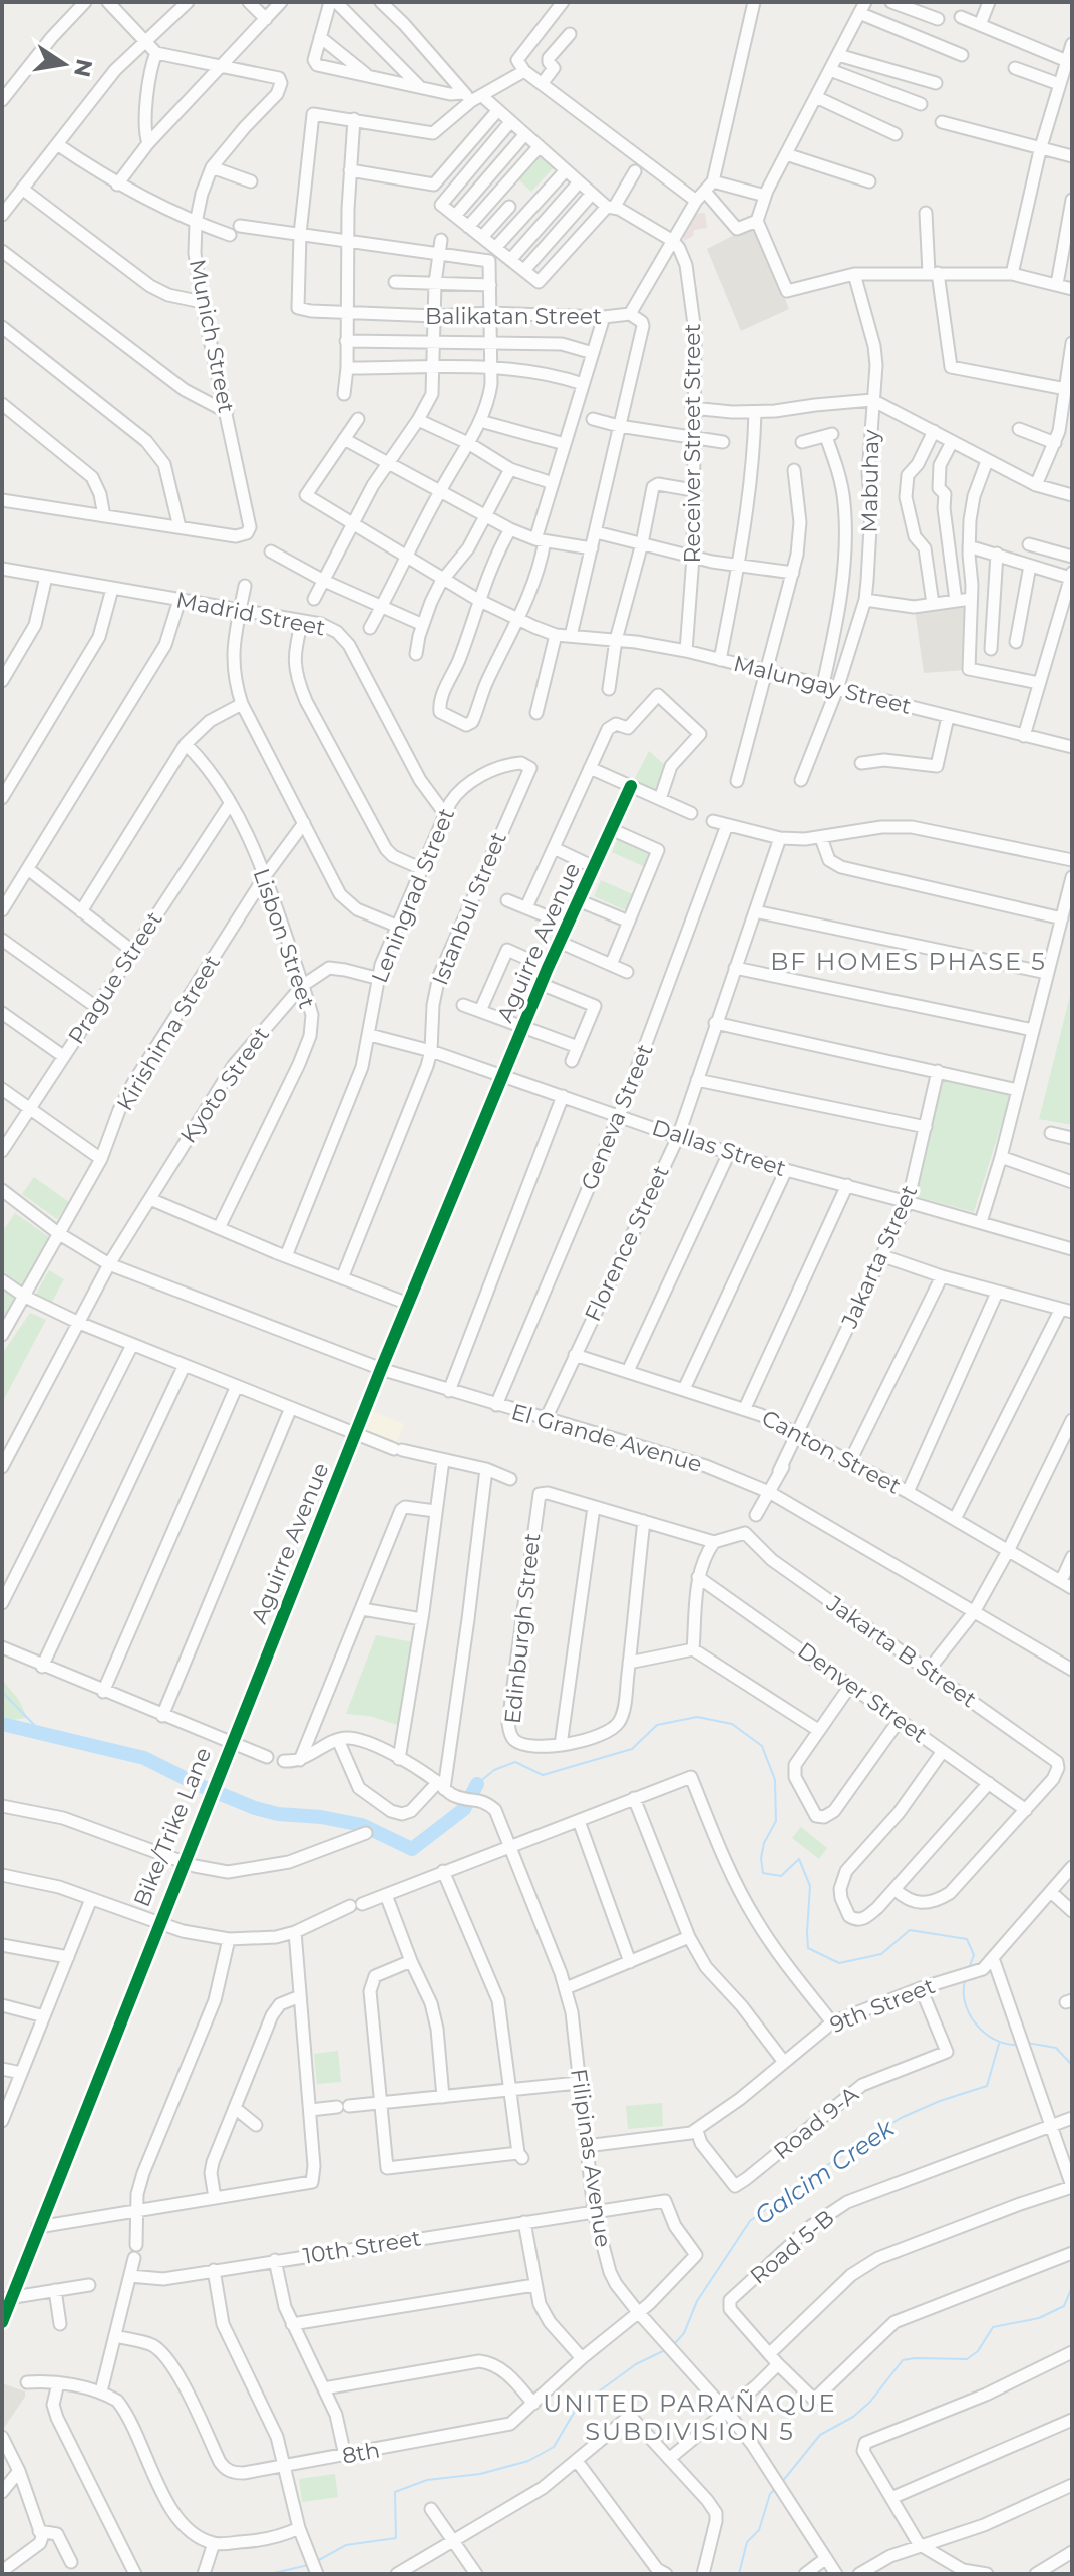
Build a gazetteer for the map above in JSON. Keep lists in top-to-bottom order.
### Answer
{
  "streets": {
    "street": [
      "Balikatan Street",
      "Munich Street",
      "Receiver Street Street",
      "Mabuhay",
      "Madrid Street",
      "Malungay Street",
      "Leningrad Street",
      "Istanbul Street",
      "Lisbon Street",
      "Aguirre Avenue",
      "Prague Street",
      "Kirishima Street",
      "Kyoto Street",
      "Geneva Street",
      "Dallas Street",
      "Florence Street",
      "Jakarta Street",
      "El Grande Avenue",
      "Canton Street",
      "Edinburgh Street",
      "Jakarta B Street",
      "Denver Street",
      "9th Street",
      "Road 9-A",
      "Filipinas Avenue",
      "10th Street",
      "Road 5-B",
      "8th"
    ],
    "cycle path": ["Bike/Trike Lane"]
  },
  "crossings": [
    ["Balikatan Street", "Receiver Street Street"],
    ["Receiver Street Street", "Malungay Street"],
    ["Mabuhay", "Malungay Street"],
    ["Madrid Street", "Leningrad Street"],
    ["Leningrad Street", "Istanbul Street"],
    ["Leningrad Street", "Kyoto Street"],
    ["Leningrad Street", "Dallas Street"],
    ["Istanbul Street", "Dallas Street"],
    ["Lisbon Street", "Prague Street"],
    ["Lisbon Street", "Kirishima Street"],
    ["Lisbon Street", "Kyoto Street"],
    ["Aguirre Avenue", "Dallas Street"],
    ["Aguirre Avenue", "El Grande Avenue"],
    ["Kirishima Street", "El Grande Avenue"],
    ["Kyoto Street", "El Grande Avenue"],
    ["Geneva Street", "Dallas Street"],
    ["Geneva Street", "El Grande Avenue"],
    ["Dallas Street", "Florence Street"],
    ["Dallas Street", "Jakarta Street"],
    ["Florence Street", "El Grande Avenue"],
    ["Florence Street", "Canton Street"],
    ["Jakarta Street", "El Grande Avenue"],
    ["Jakarta Street", "Canton Street"],
    ["Jakarta Street", "Jakarta B Street"],
    ["Jakarta B Street", "Denver Street"],
    ["9th Street", "Road 9-A"],
    ["9th Street", "Filipinas Avenue"],
    ["Filipinas Avenue", "10th Street"],
    ["Filipinas Avenue", "8th"],
    ["10th Street", "8th"]
  ],
  "districts": ["BF HOMES PHASE 5", "UNITED PARAÑAQUE SUBDIVISION 5"],
  "water": ["Galcim Creek"],
  "north": "right"
}
